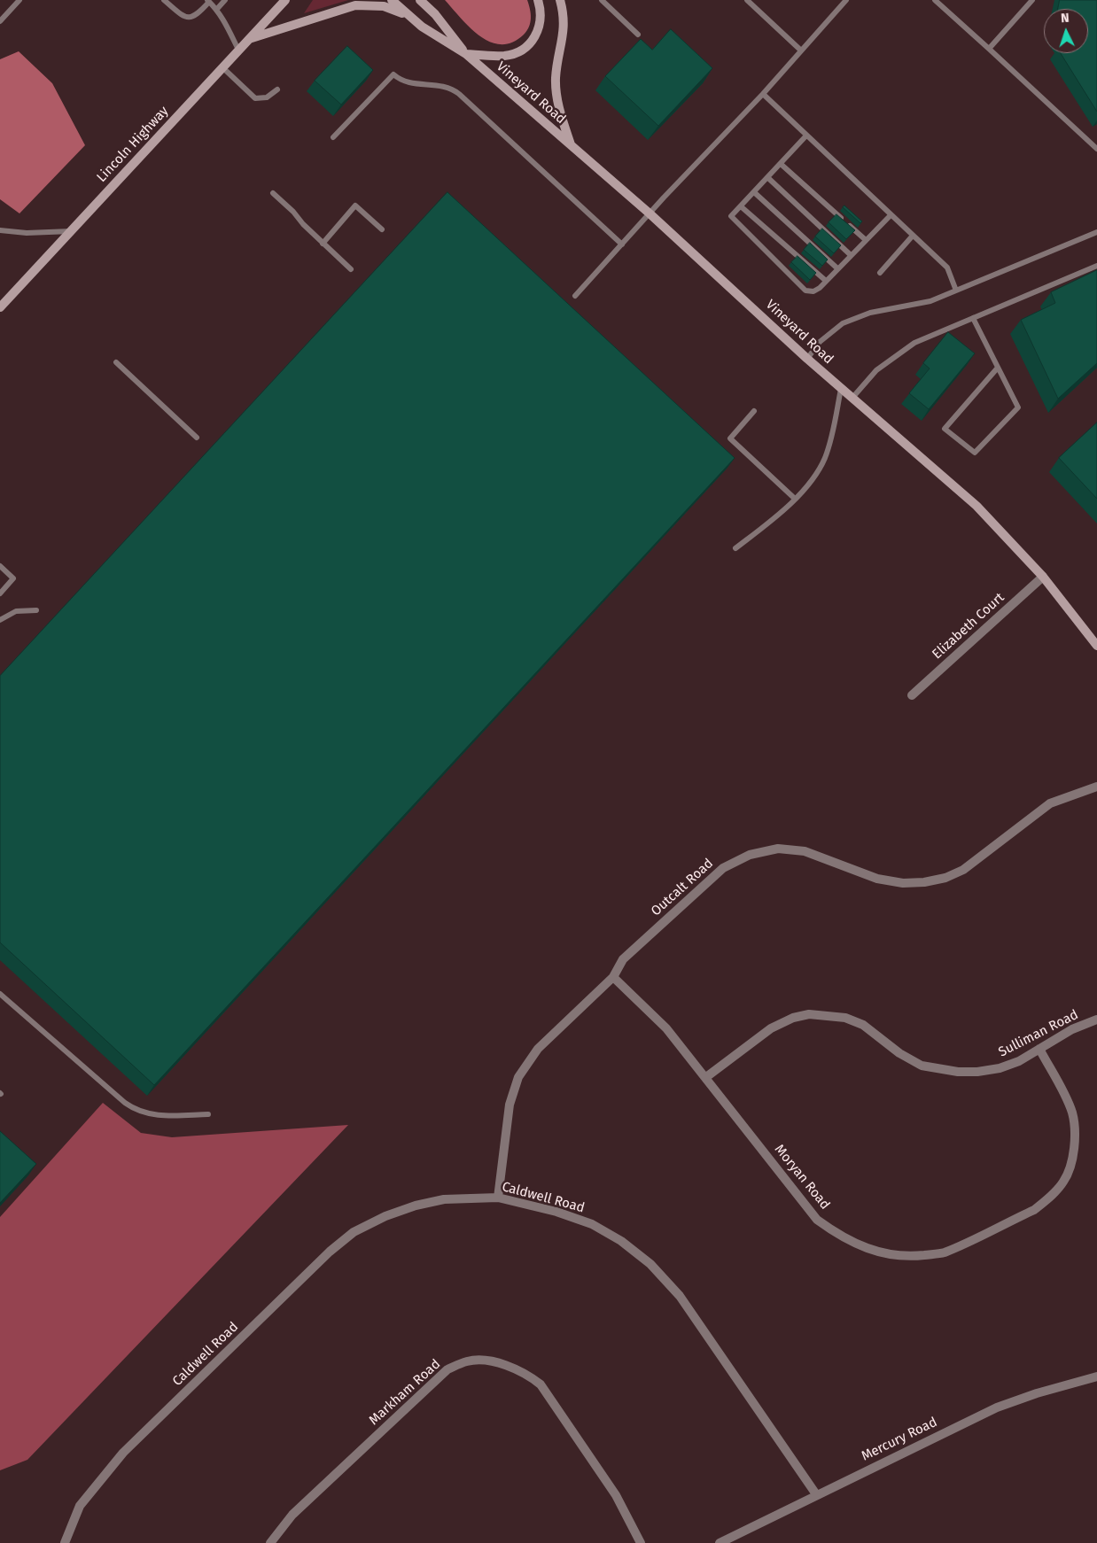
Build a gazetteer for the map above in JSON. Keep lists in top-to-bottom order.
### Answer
{
  "streets": {
    "street": [
      "Vineyard Road",
      "Lincoln Highway",
      "Elizabeth Court",
      "Outcalt Road",
      "Sulliman Road",
      "Moryan Road",
      "Caldwell Road",
      "Markham Road",
      "Mercury Road"
    ]
  },
  "crossings": [
    ["Vineyard Road", "Elizabeth Court"],
    ["Outcalt Road", "Moryan Road"],
    ["Outcalt Road", "Caldwell Road"],
    ["Sulliman Road", "Moryan Road"],
    ["Caldwell Road", "Mercury Road"]
  ],
  "north": "top"
}
